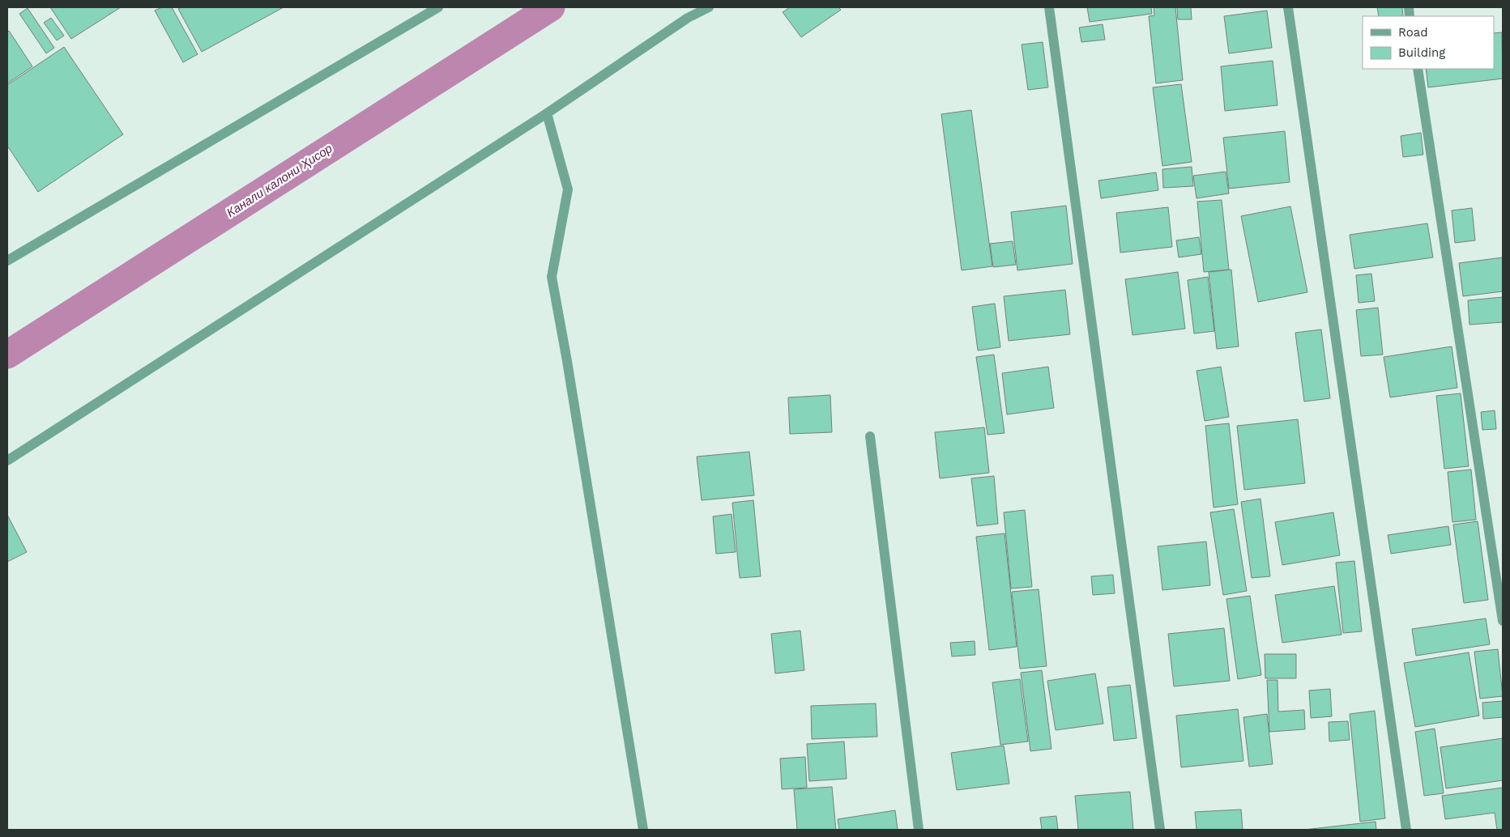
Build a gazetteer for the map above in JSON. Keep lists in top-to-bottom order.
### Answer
{
  "water": ["Канали калони Ҳисор"],
  "legend": ["Road", "Building"]
}
